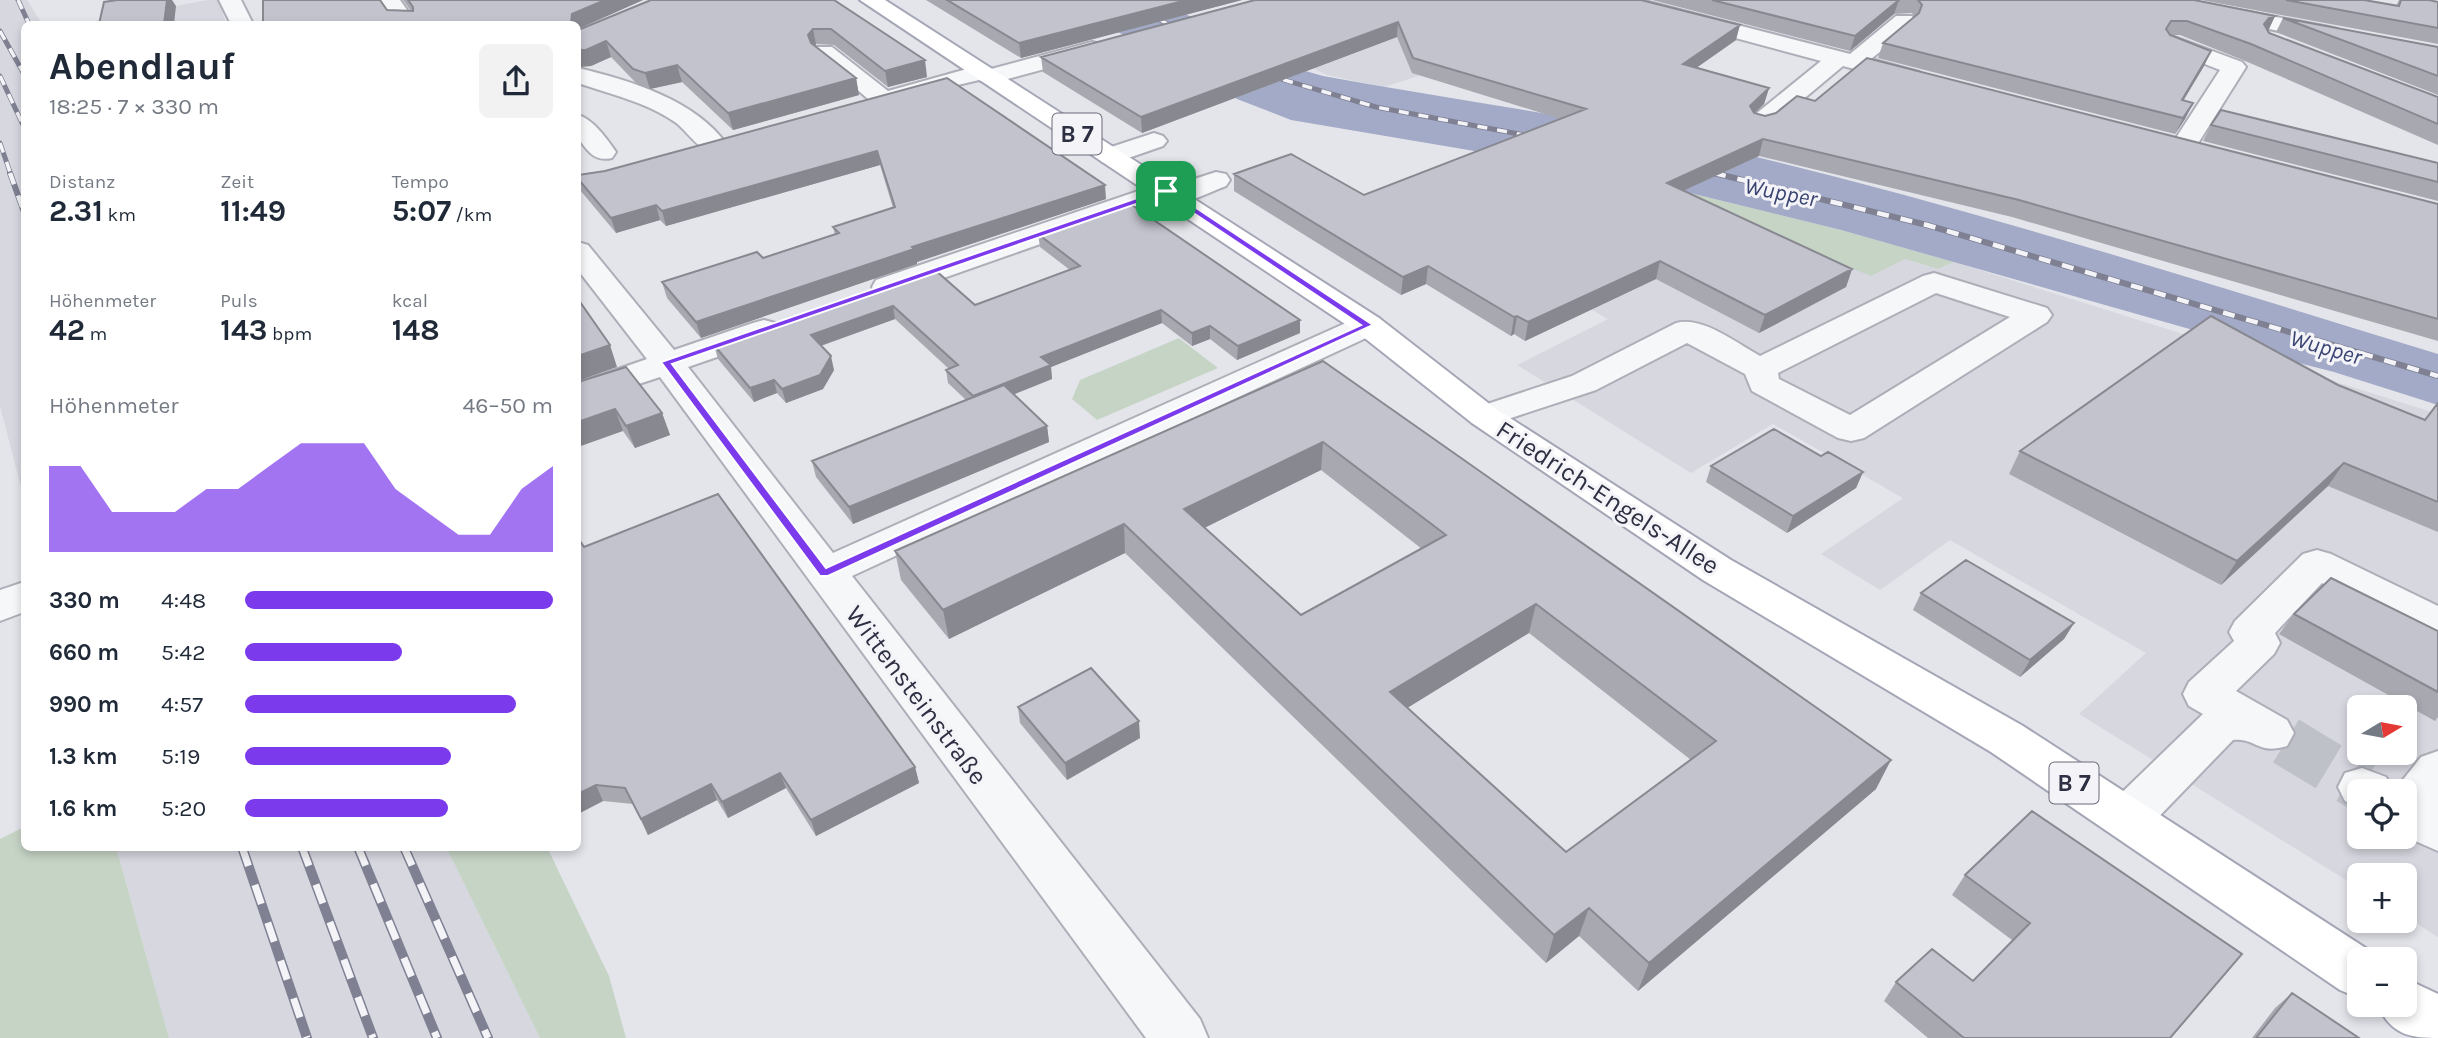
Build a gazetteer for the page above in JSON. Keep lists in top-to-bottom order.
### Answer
{
  "streets": {
    "main road": ["B 7", "Friedrich-Engels-Allee"],
    "street": ["Wittensteinstraße"]
  },
  "water": ["Wupper"],
  "north": "right",
  "page": {
    "heading": ["Abendlauf", "18:25 · 7 × 330 m"],
    "stats": [
      ["Distanz", "2.31 km"],
      ["Zeit", "11:49"],
      ["Tempo", "5:07 /km"],
      ["Höhenmeter", "42 m"],
      ["Puls", "143 bpm"],
      ["kcal", "148"]
    ],
    "chart": ["Höhenmeter", "46–50 m"],
    "list": [
      {
        "name": "330 m",
        "note": "4:48"
      },
      {
        "name": "660 m",
        "note": "5:42"
      },
      {
        "name": "990 m",
        "note": "4:57"
      },
      {
        "name": "1.3 km",
        "note": "5:19"
      },
      {
        "name": "1.6 km",
        "note": "5:20"
      }
    ],
    "map_buttons": ["+", "−"]
  }
}
